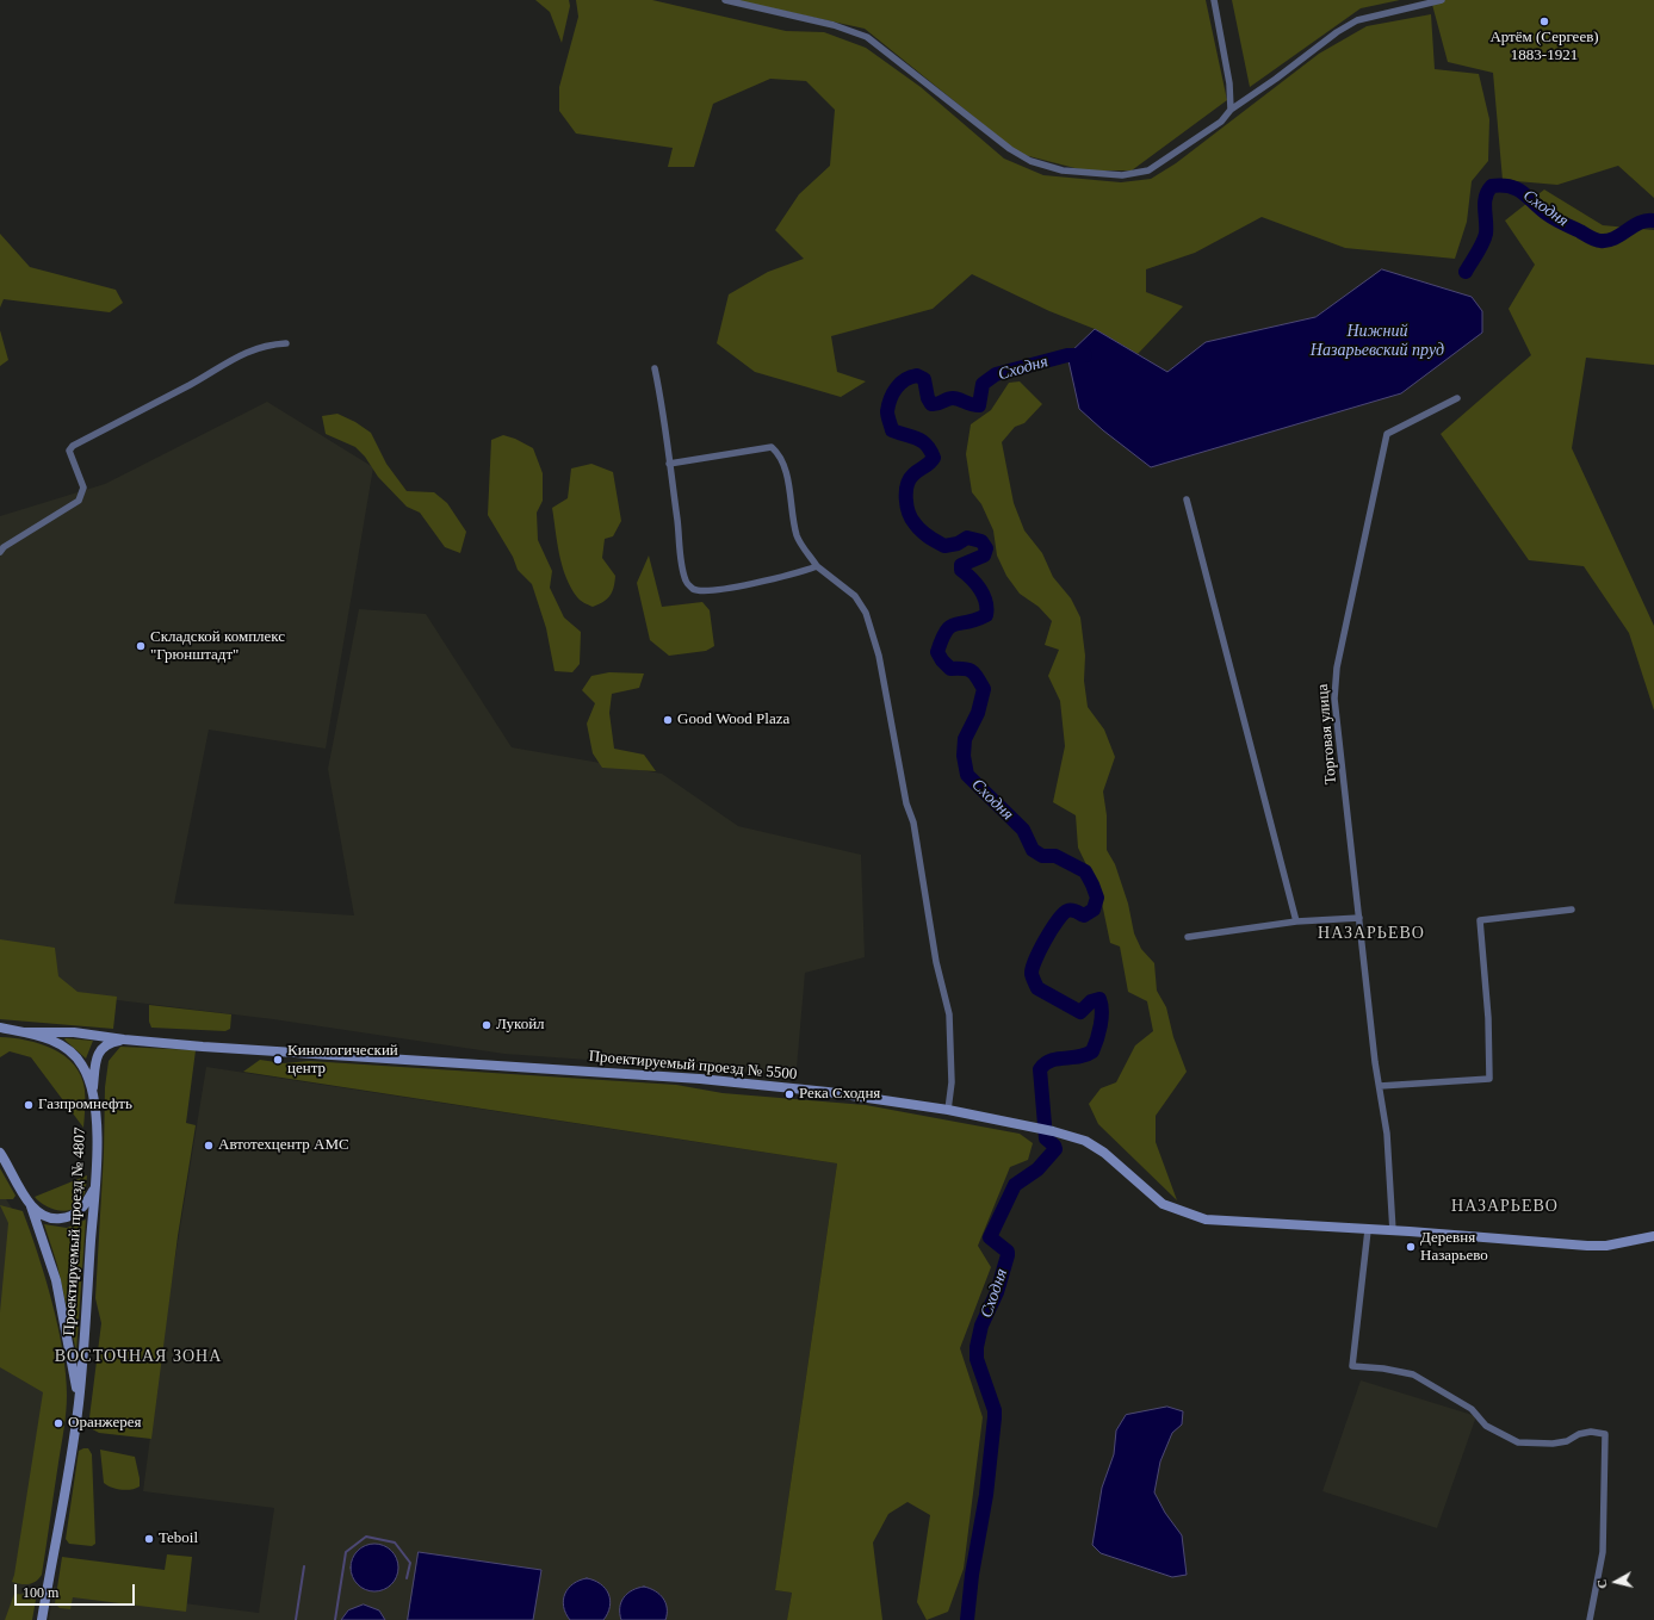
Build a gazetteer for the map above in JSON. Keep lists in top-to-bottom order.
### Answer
{
  "streets": {
    "street": ["Торговая улица", "Проектируемый проезд № 5500", "Проектируемый проезд № 4807"]
  },
  "crossings": [
    ["Торговая улица", "Проектируемый проезд № 5500"],
    ["Проектируемый проезд № 5500", "Проектируемый проезд № 4807"]
  ],
  "districts": ["НАЗАРЬЕВО", "НАЗАРЬЕВО", "ВОСТОЧНАЯ ЗОНА"],
  "water": ["Сходня", "Нижний Назарьевский пруд"],
  "places": [
    "Артём (Сергеев) 1883-1921",
    "Складской комплекс \"Грюнштадт\"",
    "Good Wood Plaza",
    "Лукойл",
    "Кинологический центр",
    "Река Сходня",
    "Газпромнефть",
    "Автотехцентр АМС",
    "Деревня Назарьево",
    "Оранжерея",
    "Teboil"
  ],
  "scale_bar": "100 m",
  "north": "left"
}
